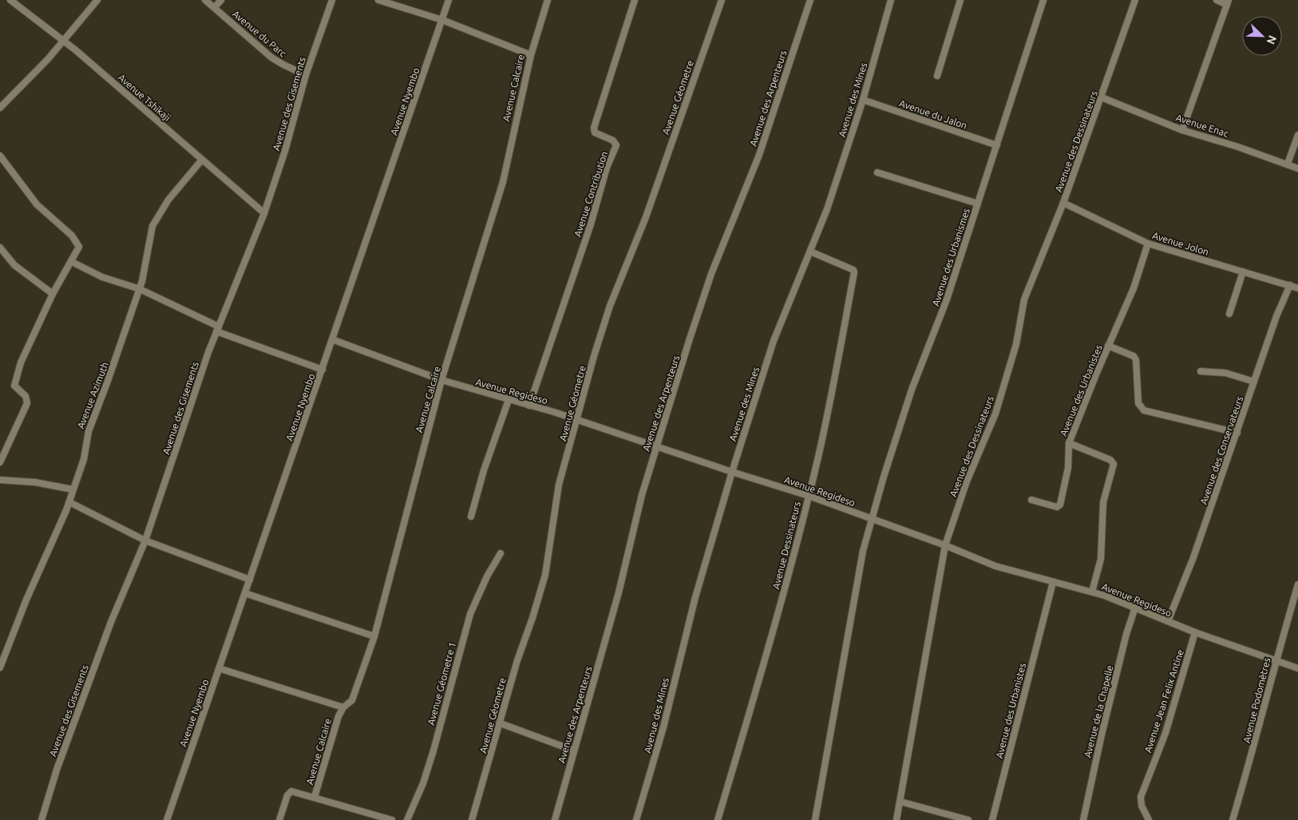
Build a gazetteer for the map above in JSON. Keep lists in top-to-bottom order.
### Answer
{
  "streets": {
    "street": [
      "Avenue du Parc",
      "Avenue Calcaire",
      "Avenue Tshikaji",
      "Avenue Géometre",
      "Avenue des Arpenteurs",
      "Avenue des Mines",
      "Avenue Nyembo",
      "Avenue des Gisements",
      "Avenue du Jalon",
      "Avenue Enac",
      "Avenue des Dessinateurs",
      "Avenue Contribution",
      "Avenue Jolon",
      "Avenue des Urbanismes",
      "Avenue des Urbanistes",
      "Avenue Regideso",
      "Avenue Azimuth",
      "Avenue des Conservateurs",
      "Avenue Dessinateurs",
      "Avenue Géometre 1",
      "Avenue Podomètres",
      "Avenue Jean Felix Antine",
      "Avenue de la Chapelle"
    ]
  },
  "crossings": [
    ["Avenue du Parc", "Avenue des Gisements"],
    ["Avenue Calcaire", "Avenue Regideso"],
    ["Avenue Tshikaji", "Avenue des Gisements"],
    ["Avenue Tshikaji", "Avenue Azimuth"],
    ["Avenue Géometre", "Avenue Regideso"],
    ["Avenue des Arpenteurs", "Avenue Regideso"],
    ["Avenue des Mines", "Avenue du Jalon"],
    ["Avenue des Mines", "Avenue Regideso"],
    ["Avenue des Mines", "Avenue Dessinateurs"],
    ["Avenue Nyembo", "Avenue Regideso"],
    ["Avenue du Jalon", "Avenue des Urbanismes"],
    ["Avenue Enac", "Avenue des Dessinateurs"],
    ["Avenue des Dessinateurs", "Avenue Jolon"],
    ["Avenue des Dessinateurs", "Avenue Regideso"],
    ["Avenue Contribution", "Avenue Regideso"],
    ["Avenue Jolon", "Avenue des Urbanistes"],
    ["Avenue Jolon", "Avenue des Conservateurs"],
    ["Avenue des Urbanismes", "Avenue Regideso"],
    ["Avenue des Urbanistes", "Avenue Regideso"],
    ["Avenue Regideso", "Avenue des Conservateurs"],
    ["Avenue Regideso", "Avenue Dessinateurs"],
    ["Avenue Regideso", "Avenue Podomètres"],
    ["Avenue Regideso", "Avenue Jean Felix Antine"],
    ["Avenue Regideso", "Avenue de la Chapelle"]
  ],
  "north": "bottom right"
}
